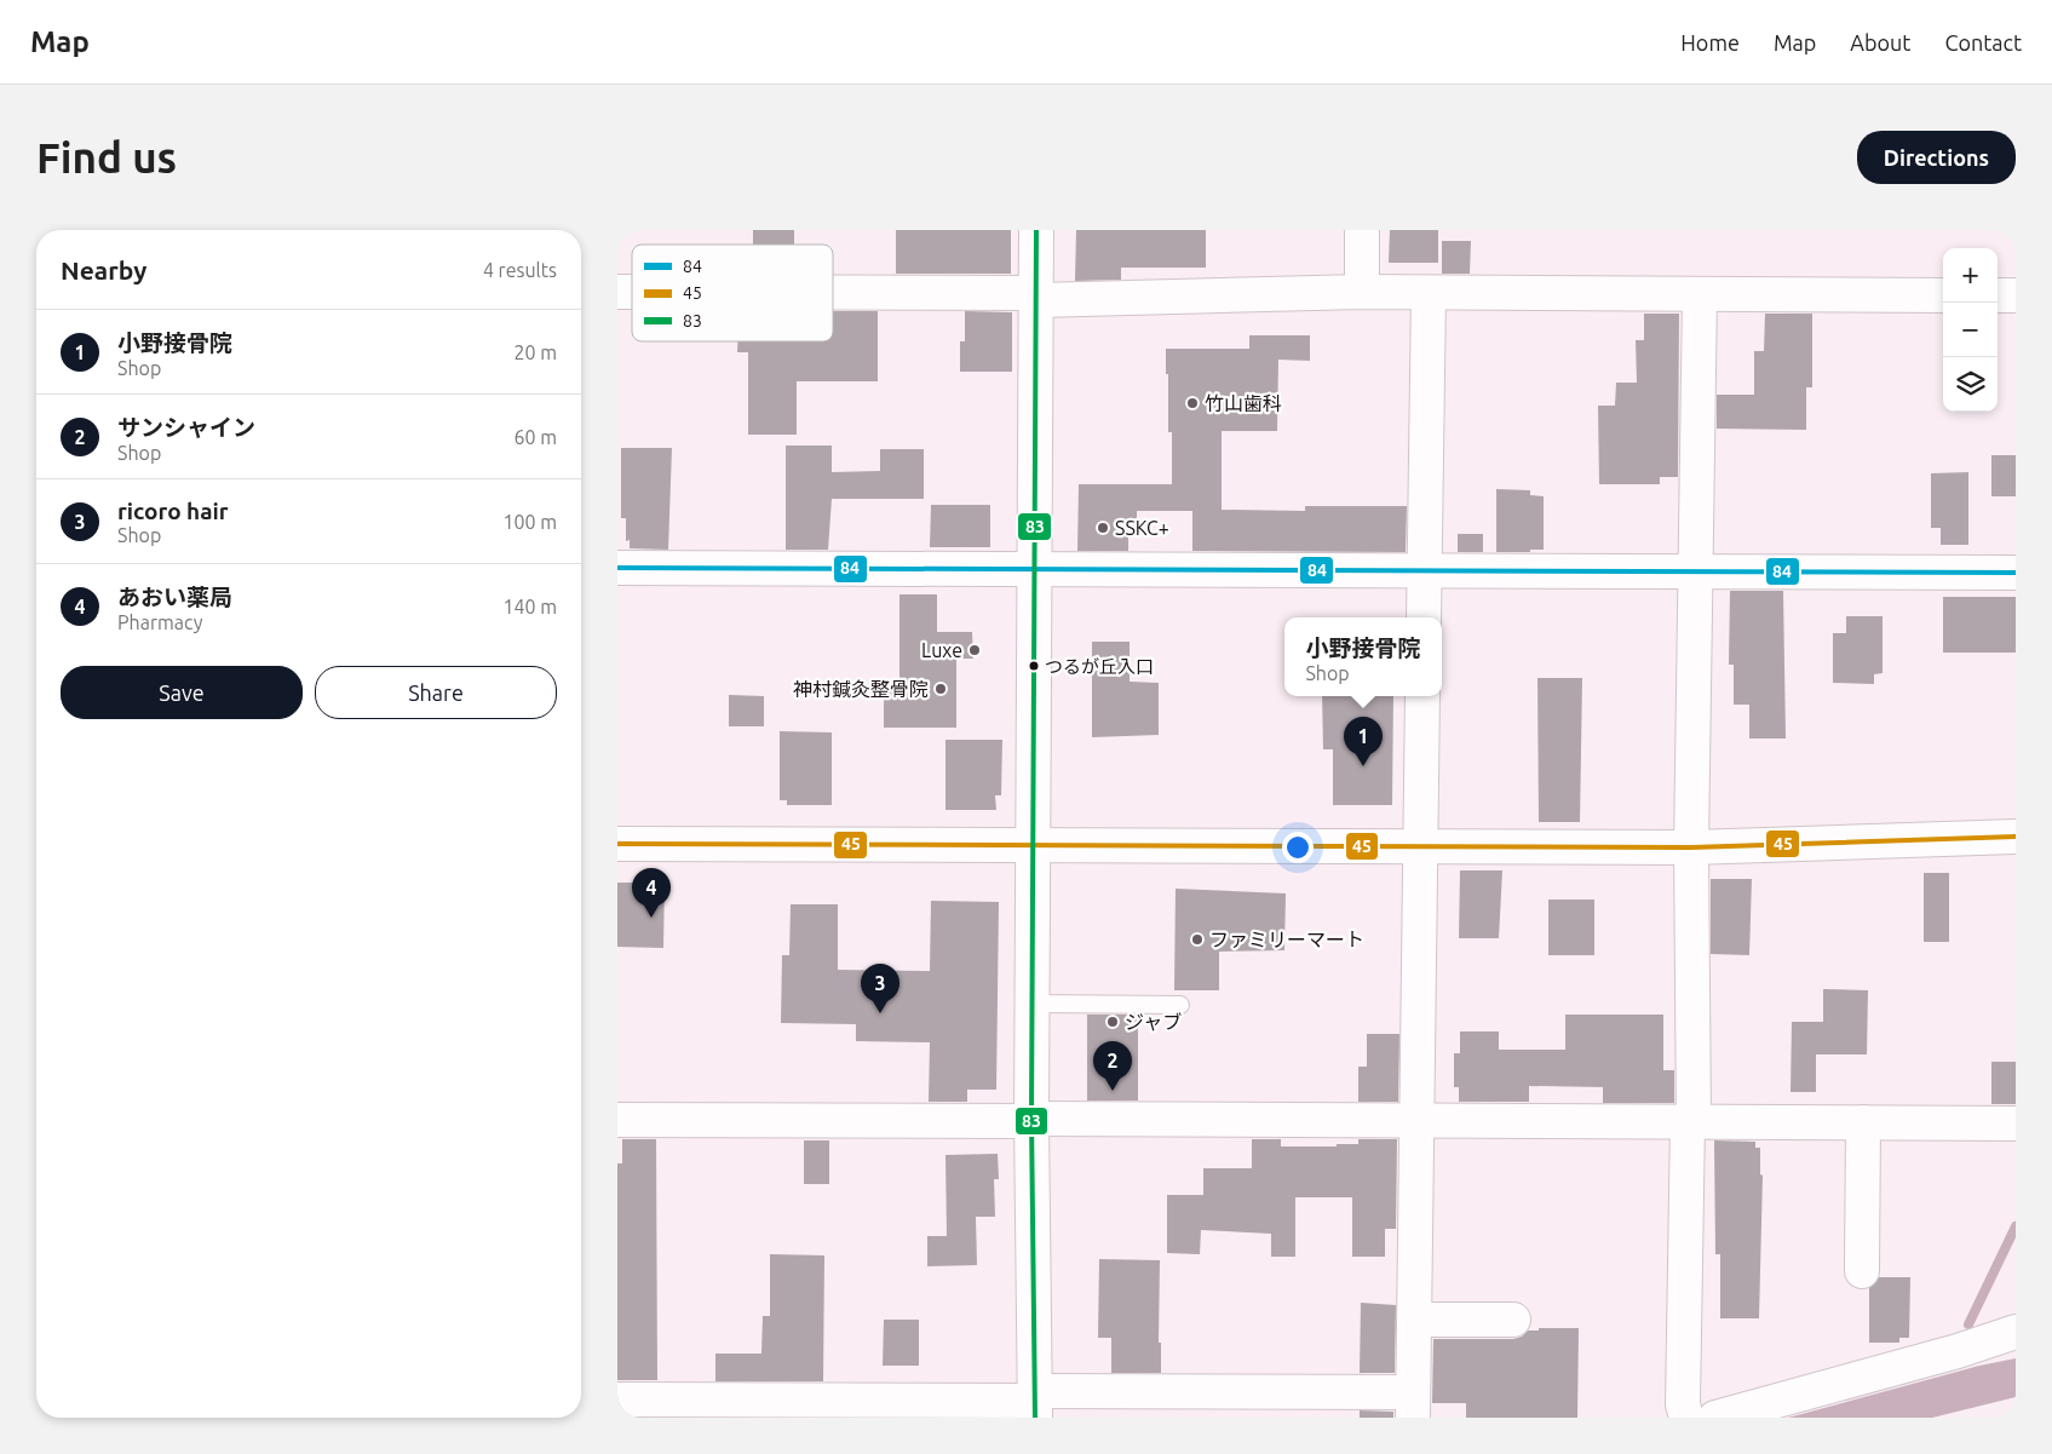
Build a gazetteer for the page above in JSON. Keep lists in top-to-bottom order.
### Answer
{
  "places": [
    "竹山歯科",
    "SSKC+",
    "Luxe",
    "つるが丘入口",
    "神村鍼灸整骨院",
    "ファミリーマート",
    "ジャブ"
  ],
  "lines": ["transit line 83", "transit line 84", "transit line 45"],
  "legend": ["84", "45", "83"],
  "page": {
    "header": "Map",
    "nav": [
      "Home",
      "Map",
      "About",
      "Contact"
    ],
    "buttons": [
      "Directions",
      ["Save", "Share"]
    ],
    "title": "Find us",
    "heading": ["Nearby", "4 results"],
    "map_buttons": ["+", "−"],
    "list": [
      {
        "mark": "1",
        "name": "小野接骨院",
        "note": "Shop",
        "value": "20 m"
      },
      {
        "mark": "2",
        "name": "サンシャイン",
        "note": "Shop",
        "value": "60 m"
      },
      {
        "mark": "3",
        "name": "ricoro hair",
        "note": "Shop",
        "value": "100 m"
      },
      {
        "mark": "4",
        "name": "あおい薬局",
        "note": "Pharmacy",
        "value": "140 m"
      }
    ],
    "popup": ["小野接骨院", "Shop"],
    "pins": [
      "1",
      "4",
      "3",
      "2"
    ]
  }
}
